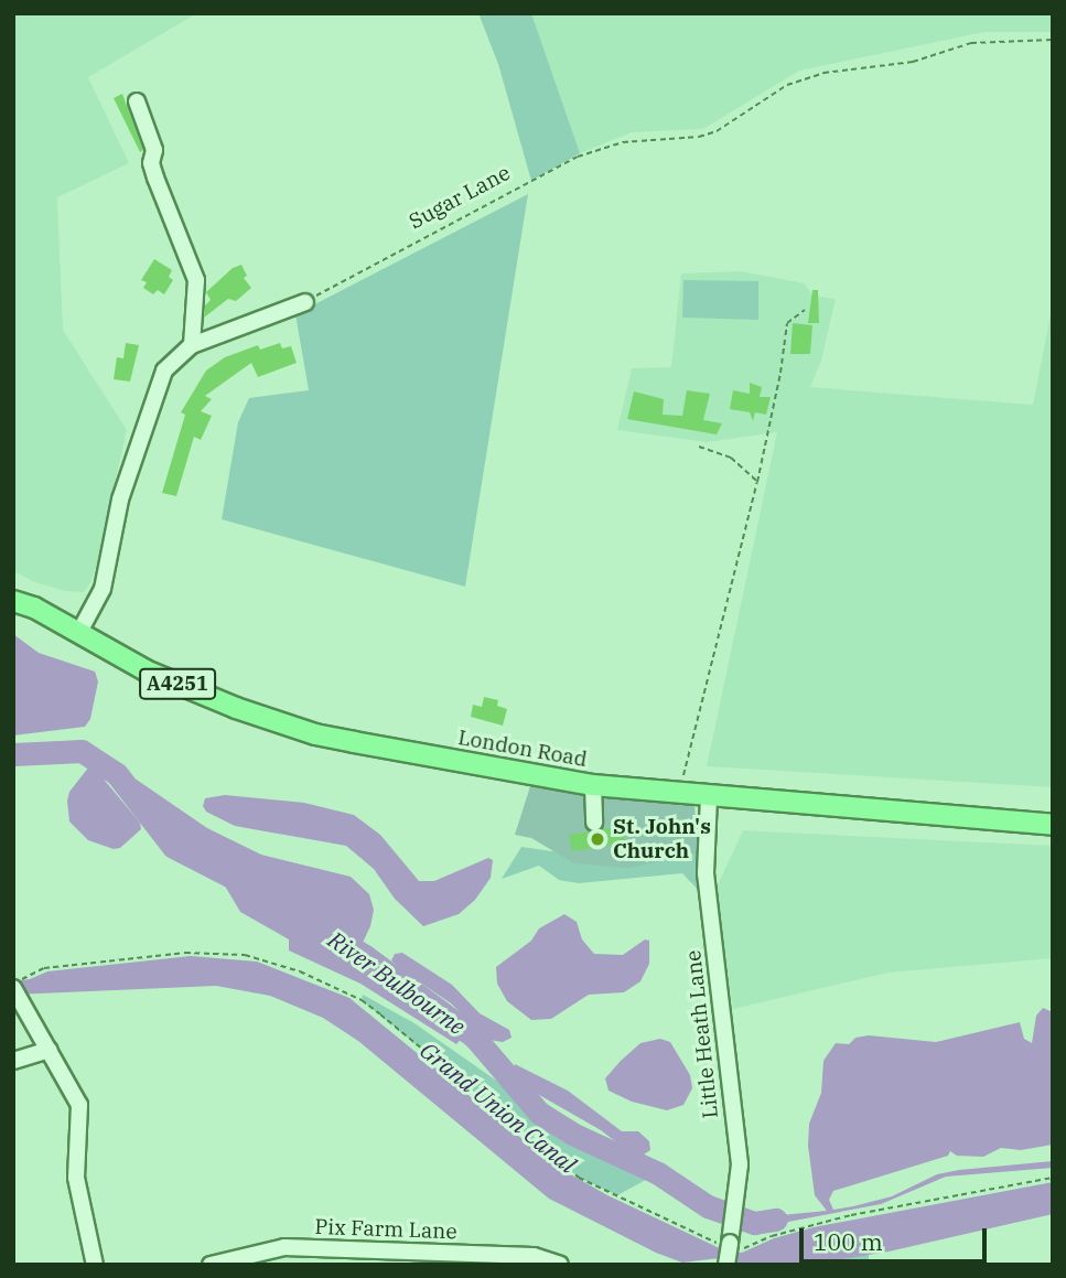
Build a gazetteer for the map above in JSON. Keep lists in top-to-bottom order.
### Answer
{
  "streets": {
    "main road": ["A4251", "London Road"],
    "street": ["Little Heath Lane", "Pix Farm Lane"],
    "path": ["Sugar Lane"]
  },
  "crossings": [
    ["London Road", "Little Heath Lane"]
  ],
  "water": ["River Bulbourne", "Grand Union Canal"],
  "places": ["St. John's Church"],
  "scale_bar": "100 m"
}
